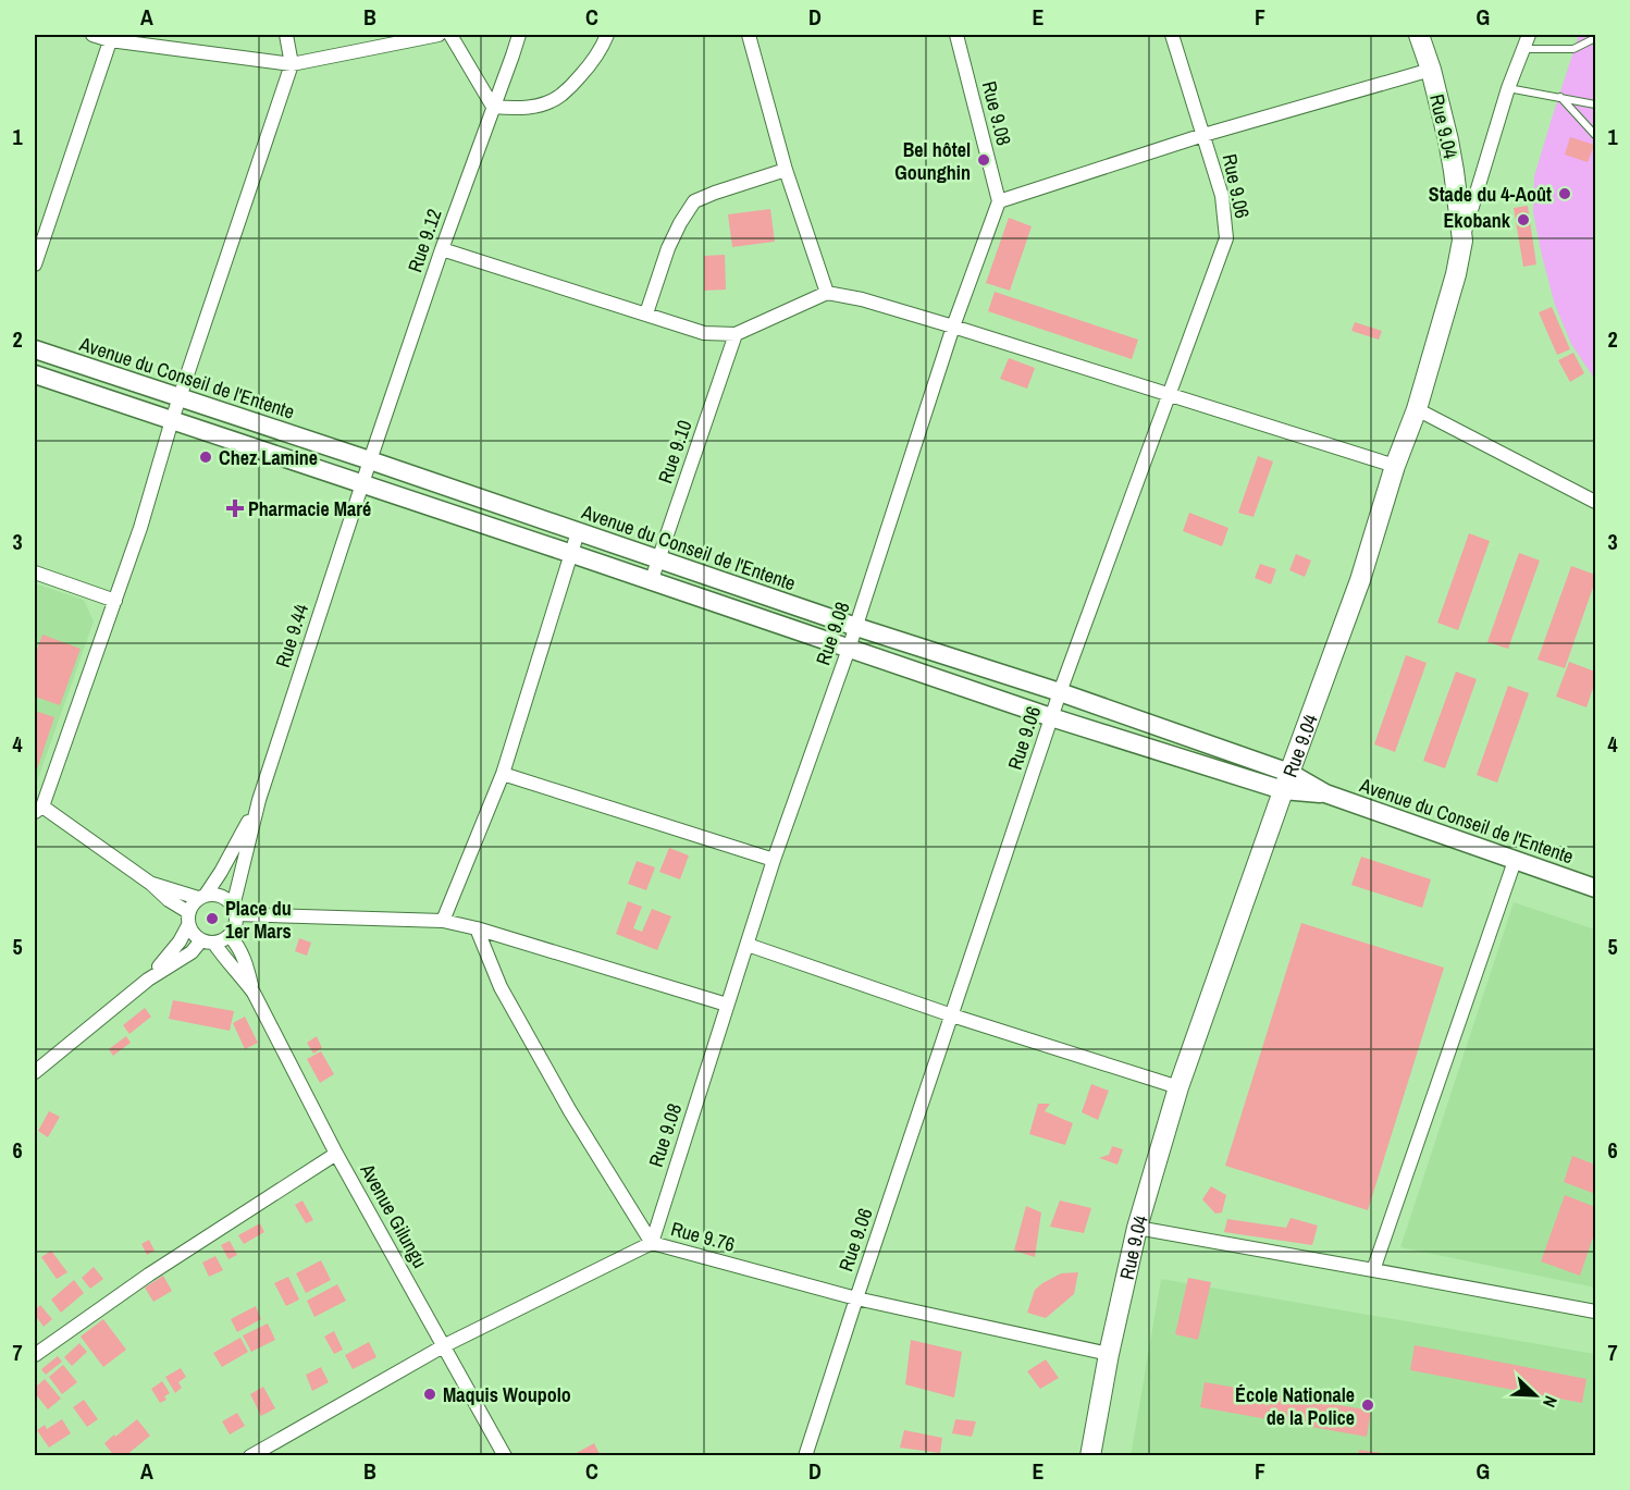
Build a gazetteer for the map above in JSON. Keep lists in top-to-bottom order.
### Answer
{
  "streets": {
    "main road": ["Rue 9.04"],
    "street": [
      "Rue 9.08",
      "Rue 9.06",
      "Rue 9.12",
      "Avenue du Conseil de l'Entente",
      "Rue 9.10",
      "Rue 9.44",
      "Avenue Gilungu",
      "Rue 9.76"
    ]
  },
  "crossings": [
    ["Rue 9.08", "Avenue du Conseil de l'Entente"],
    ["Rue 9.08", "Rue 9.76"],
    ["Rue 9.04", "Avenue du Conseil de l'Entente"],
    ["Rue 9.04", "Rue 9.76"],
    ["Rue 9.06", "Avenue du Conseil de l'Entente"],
    ["Rue 9.06", "Rue 9.76"],
    ["Rue 9.12", "Avenue du Conseil de l'Entente"],
    ["Rue 9.12", "Rue 9.44"],
    ["Avenue du Conseil de l'Entente", "Rue 9.10"],
    ["Avenue du Conseil de l'Entente", "Rue 9.44"],
    ["Avenue Gilungu", "Rue 9.76"]
  ],
  "places": {
    "other": [
      "Bel hôtel Gounghin",
      "Stade du 4-Août",
      "Ekobank",
      "Chez Lamine",
      "Place du 1er Mars",
      "Maquis Woupolo",
      "École Nationale de la Police"
    ],
    "health": ["Pharmacie Maré"]
  },
  "north": "bottom right",
  "grid": {
    "columns": [
      "A",
      "B",
      "C",
      "D",
      "E",
      "F",
      "G"
    ],
    "rows": [
      "1",
      "2",
      "3",
      "4",
      "5",
      "6",
      "7"
    ]
  }
}
